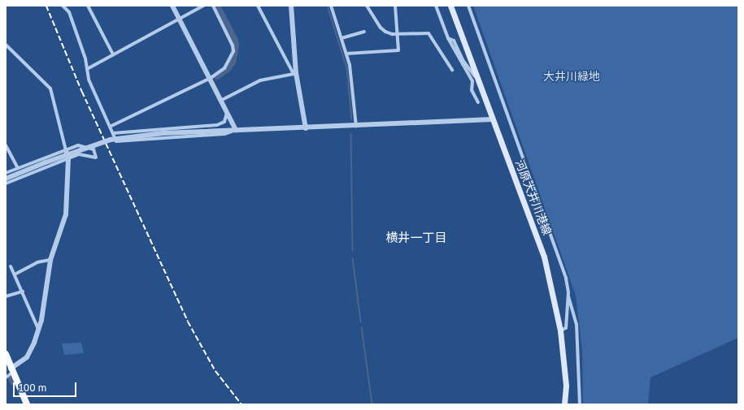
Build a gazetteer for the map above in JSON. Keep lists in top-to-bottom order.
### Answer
{
  "streets": {
    "main road": ["河原大井川港線"]
  },
  "districts": ["横井一丁目"],
  "parks": ["大井川緑地"],
  "scale_bar": "100 m"
}
